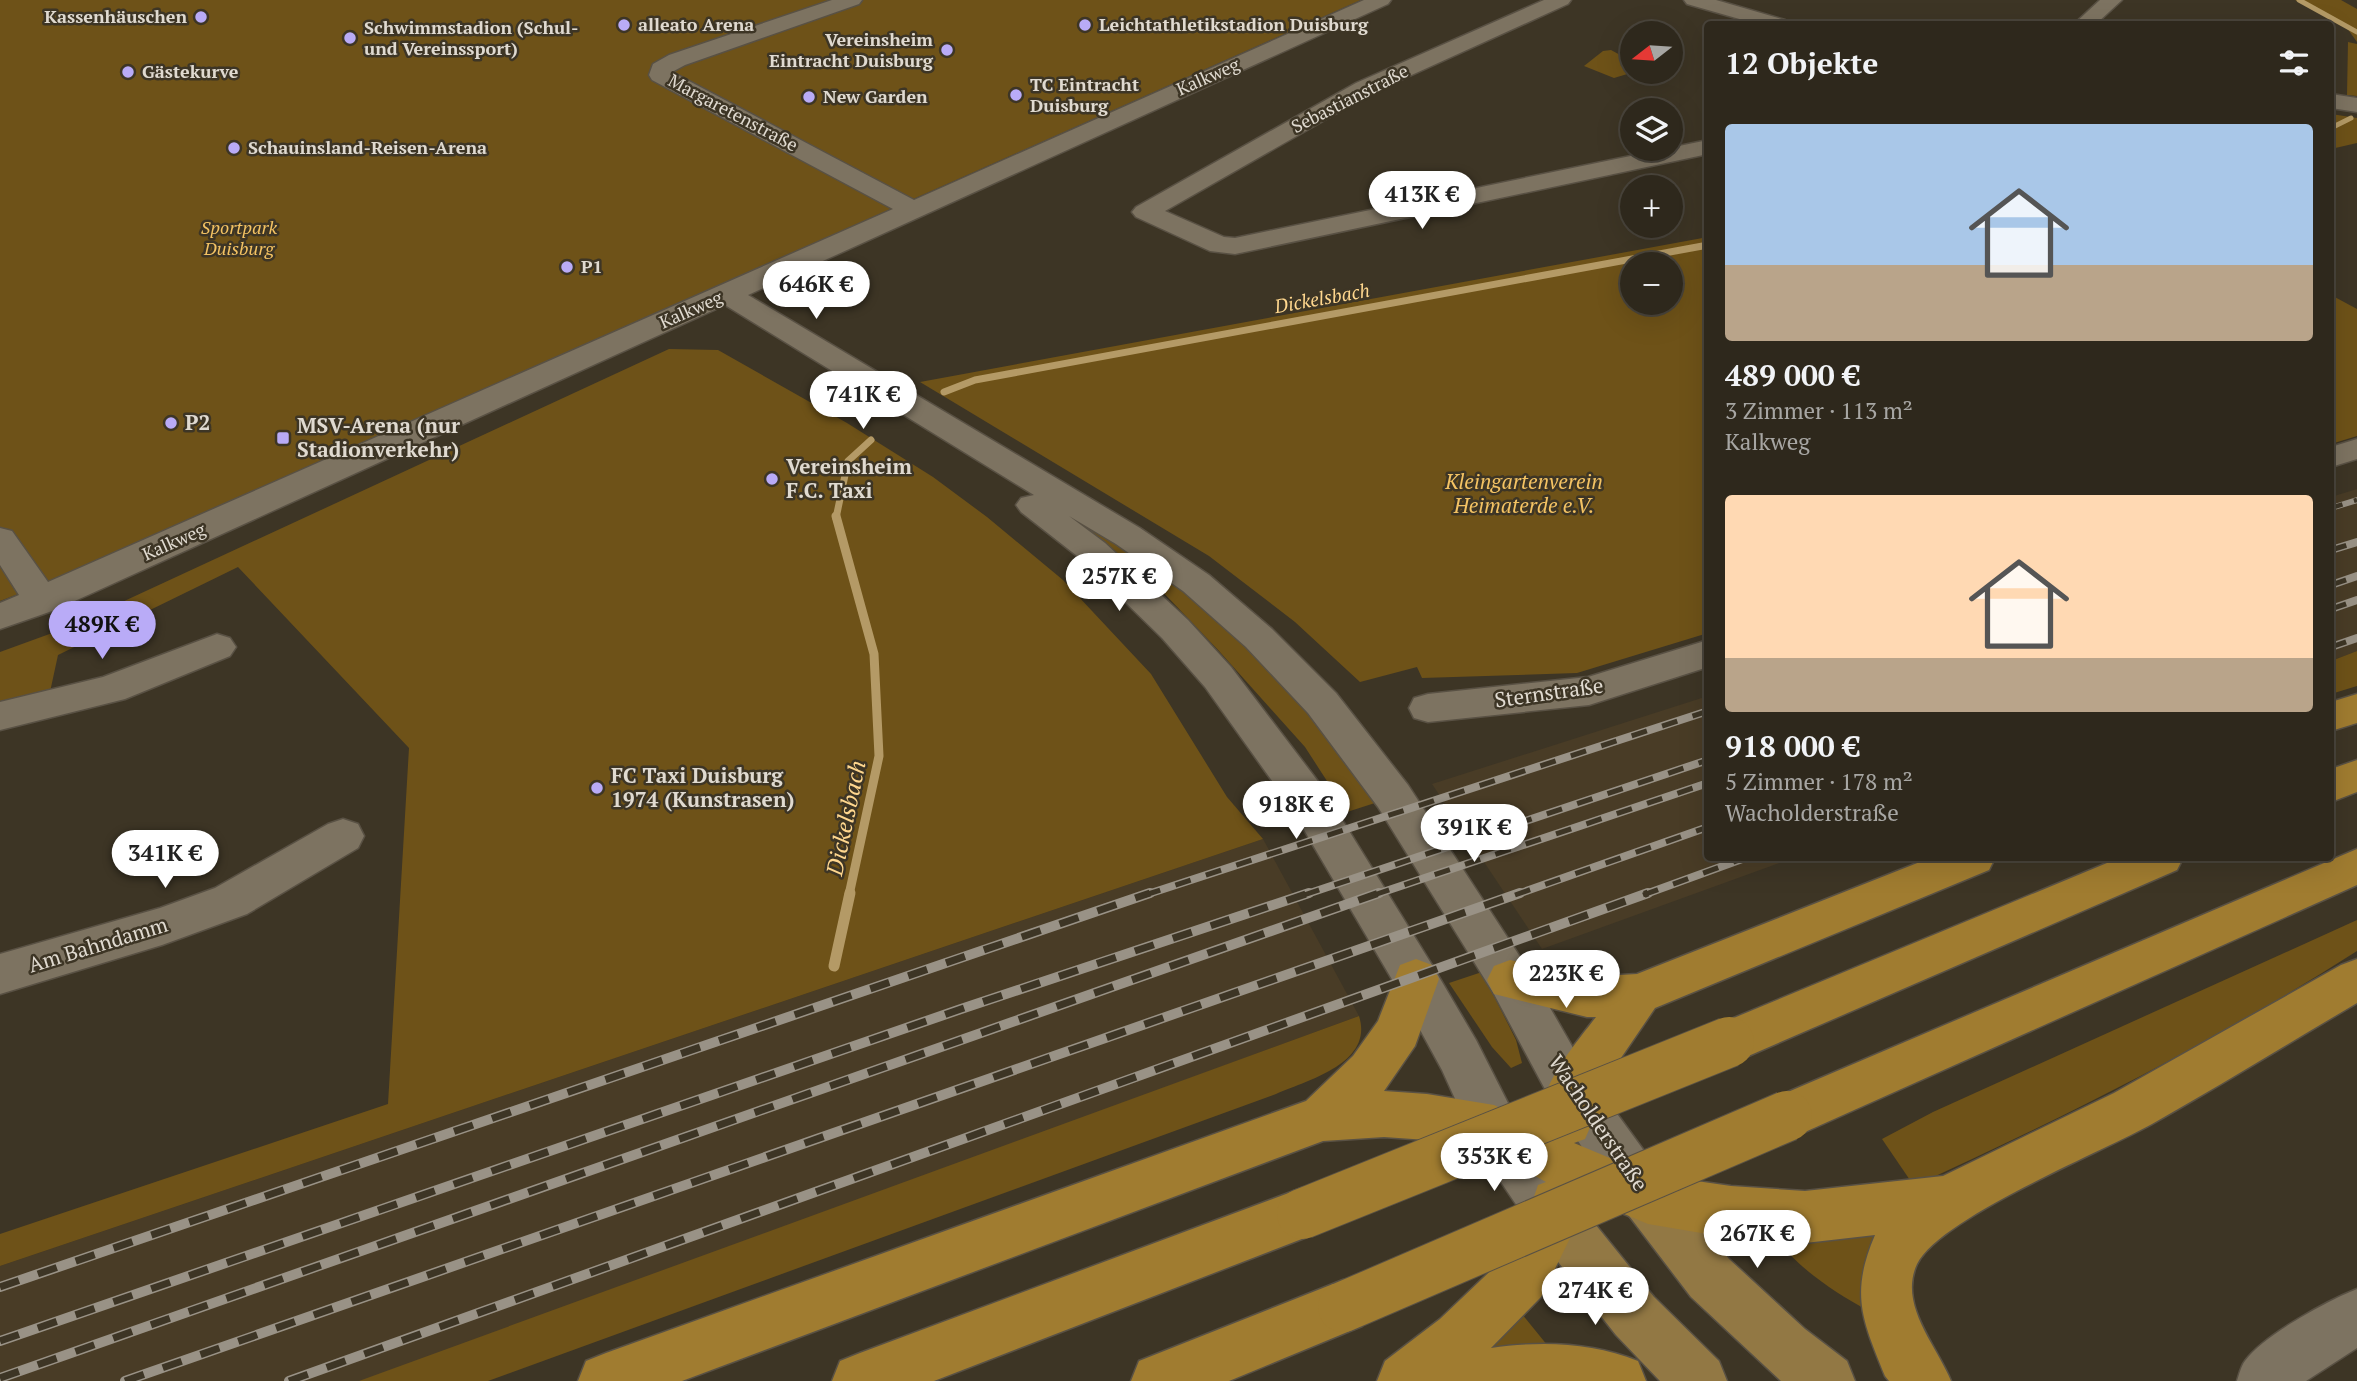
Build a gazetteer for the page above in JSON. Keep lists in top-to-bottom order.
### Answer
{
  "streets": {
    "main road": ["Wacholderstraße"],
    "street": [
      "Kalkweg",
      "Sebastianstraße",
      "Margaretenstraße",
      "Sternstraße",
      "Am Bahndamm"
    ]
  },
  "crossings": [
    ["Kalkweg", "Margaretenstraße"],
    ["Kalkweg", "Wacholderstraße"]
  ],
  "water": ["Dickelsbach"],
  "parks": ["Sportpark Duisburg", "Kleingartenverein Heimaterde e.V."],
  "places": {
    "other": [
      "Kassenhäuschen",
      "alleato Arena",
      "Leichtathletikstadion Duisburg",
      "Schwimmstadion (Schul- und Vereinssport)",
      "Vereinsheim Eintracht Duisburg",
      "Gästekurve",
      "TC Eintracht Duisburg",
      "New Garden",
      "Schauinsland-Reisen-Arena",
      "P1",
      "P2",
      "Vereinsheim F.C. Taxi",
      "FC Taxi Duisburg 1974 (Kunstrasen)"
    ],
    "transit": ["MSV-Arena (nur Stadionverkehr)"]
  },
  "north": "left",
  "page": {
    "map_buttons": ["+", "−"],
    "heading": "12 Objekte",
    "list": [
      {
        "name": "489 000 €",
        "note": "3 Zimmer · 113 m² · Kalkweg"
      },
      {
        "name": "918 000 €",
        "note": "5 Zimmer · 178 m² · Wacholderstraße"
      }
    ],
    "price": [
      "413K €",
      "646K €",
      "741K €",
      "257K €",
      "489K €",
      "918K €",
      "391K €",
      "341K €",
      "223K €",
      "353K €",
      "267K €",
      "274K €"
    ]
  }
}
